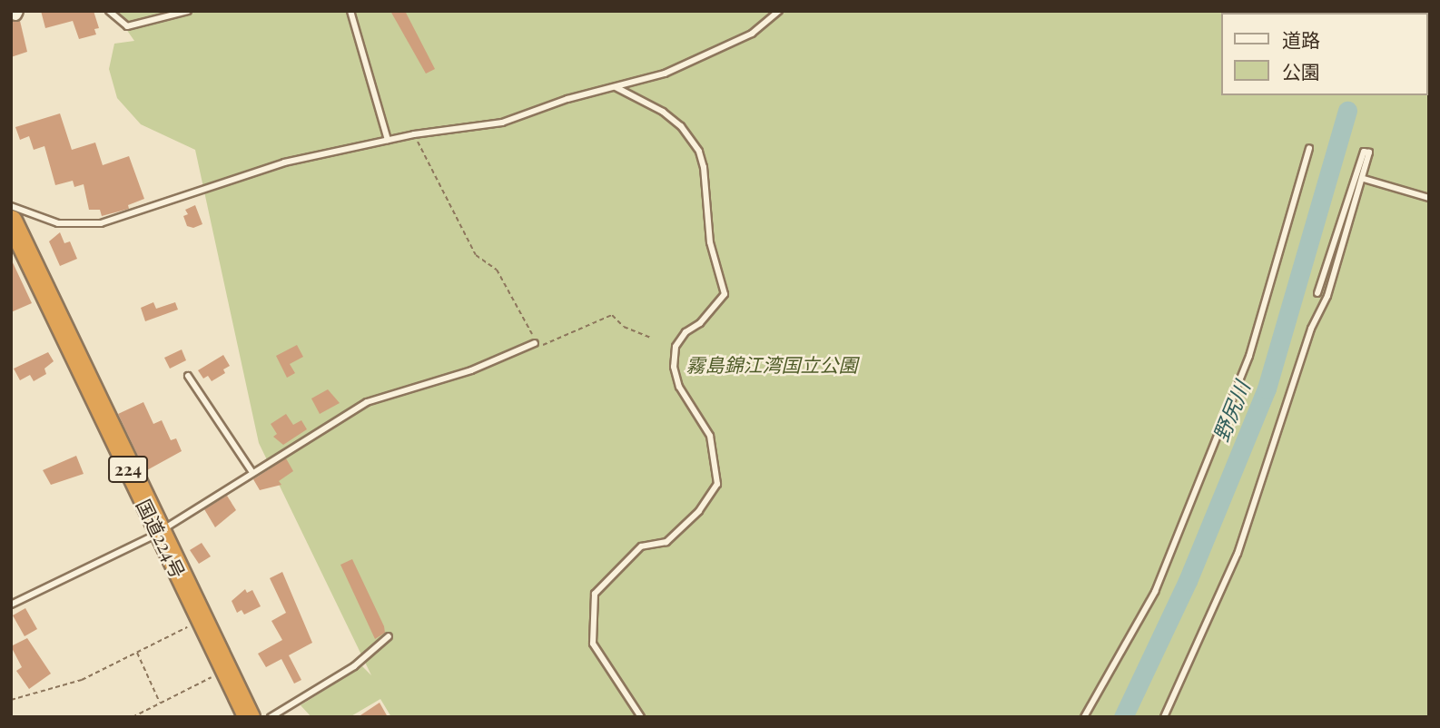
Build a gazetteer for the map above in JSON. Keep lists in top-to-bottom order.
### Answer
{
  "streets": {
    "highway": ["224", "国道224号"]
  },
  "water": ["野尻川"],
  "parks": ["霧島錦江湾国立公園"],
  "legend": ["道路", "公園"]
}
